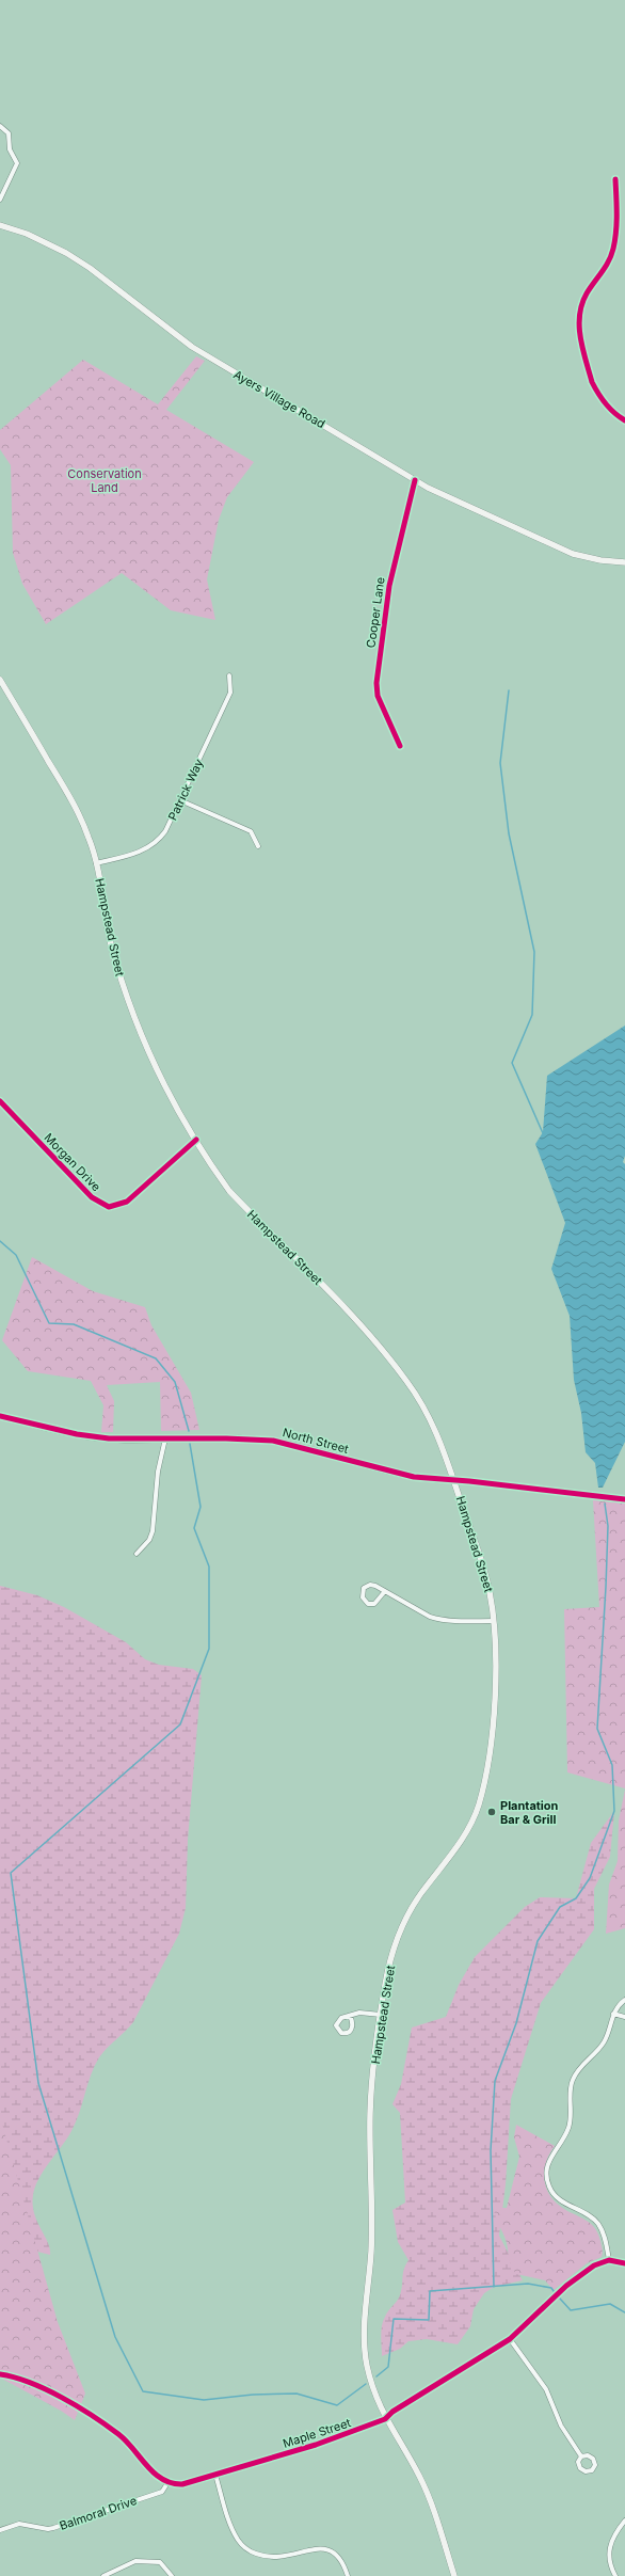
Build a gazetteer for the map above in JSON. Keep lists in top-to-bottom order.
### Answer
{
  "streets": {
    "main road": [
      "Ayers Village Road",
      "Hampstead Street",
      "North Street",
      "Maple Street"
    ],
    "street": [
      "Cooper Lane",
      "Patrick Way",
      "Morgan Drive",
      "Balmoral Drive"
    ]
  },
  "crossings": [
    ["Ayers Village Road", "Cooper Lane"],
    ["Patrick Way", "Hampstead Street"],
    ["Hampstead Street", "Morgan Drive"],
    ["Hampstead Street", "North Street"],
    ["Hampstead Street", "Maple Street"],
    ["Maple Street", "Balmoral Drive"]
  ],
  "parks": ["Conservation Land"],
  "places": ["Plantation Bar & Grill"]
}
